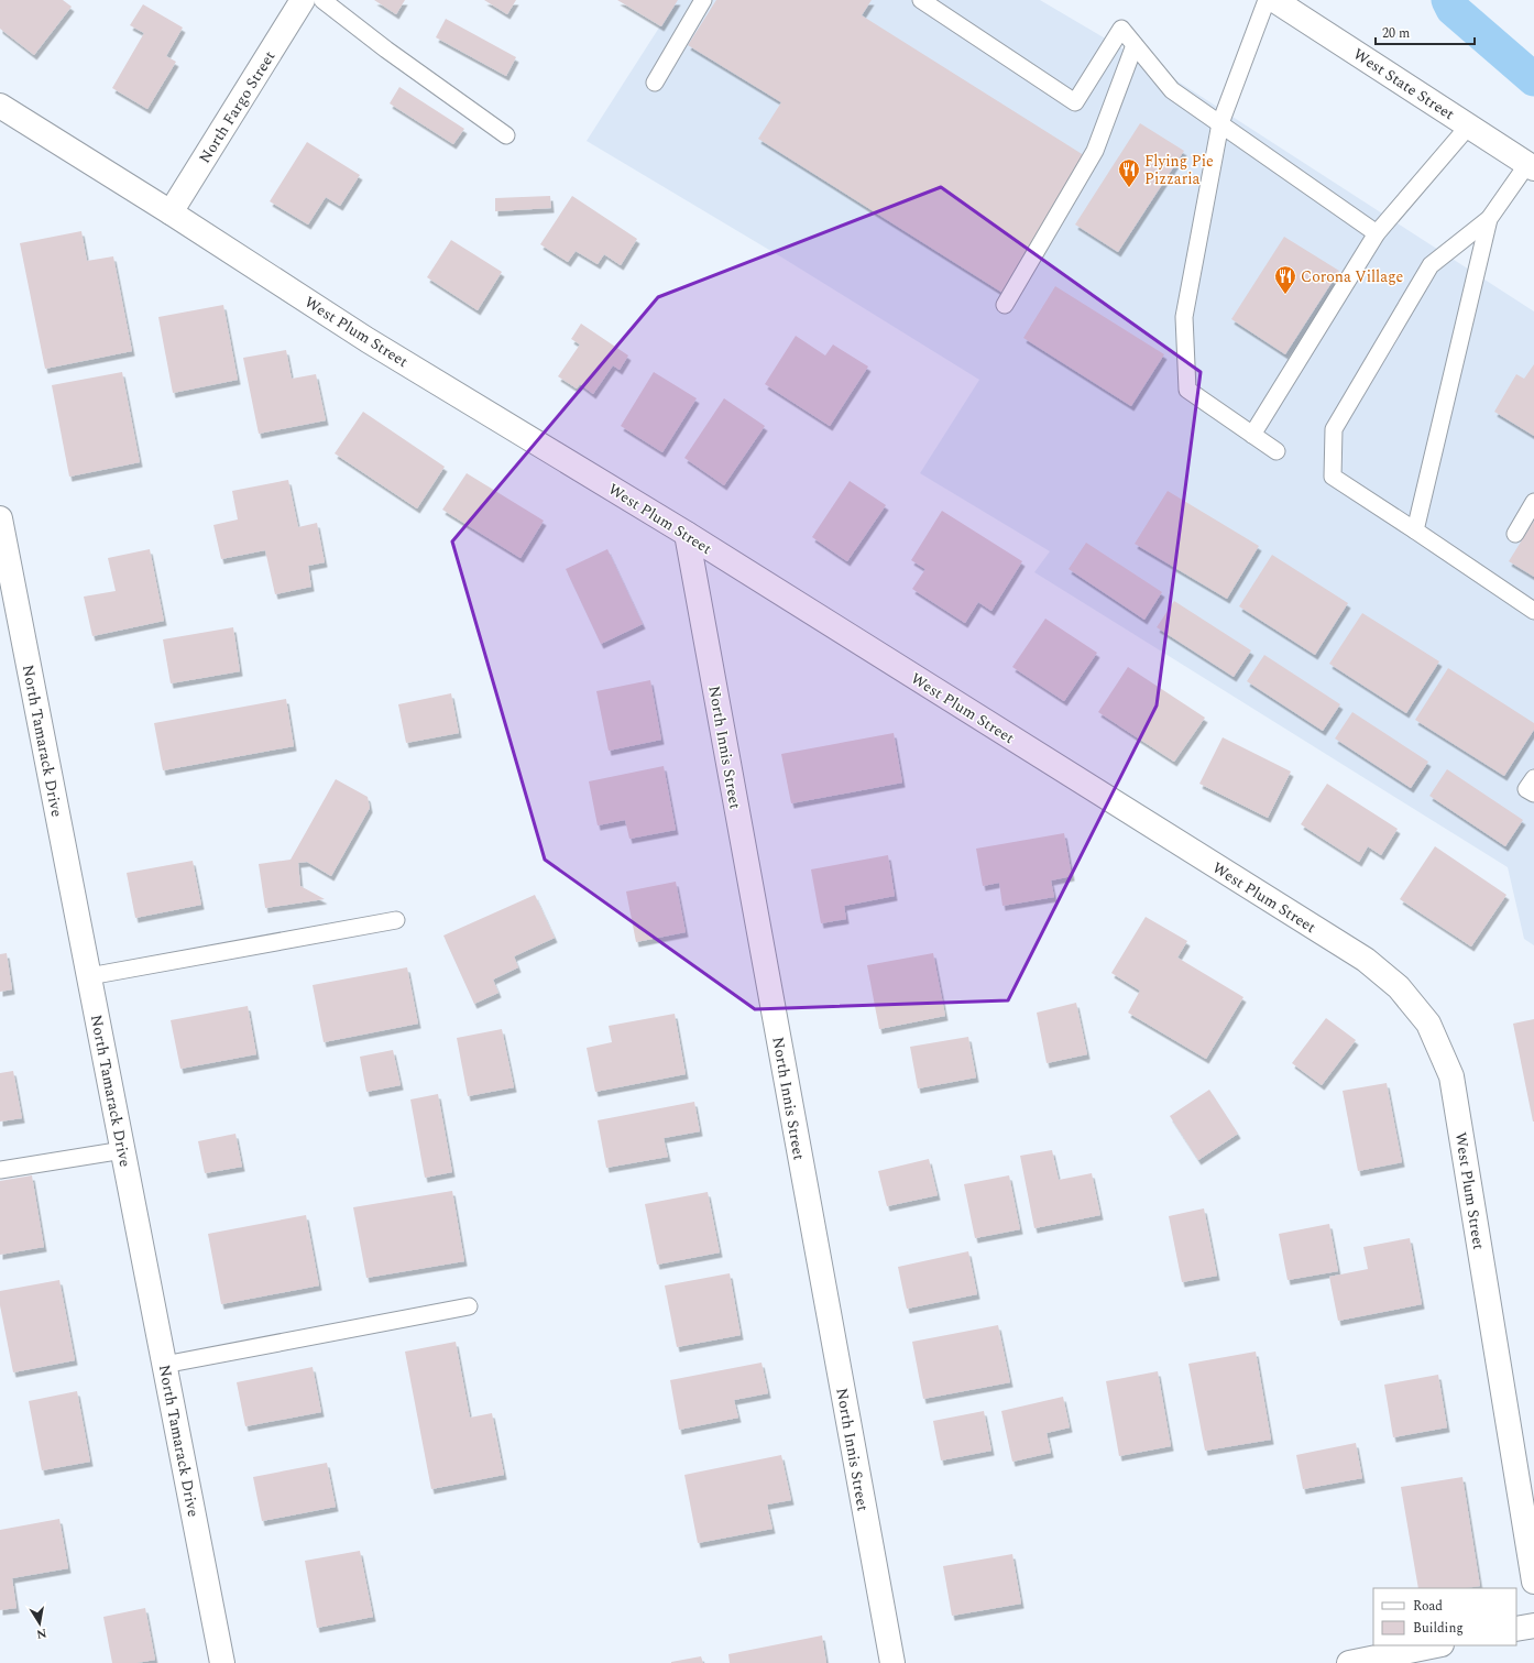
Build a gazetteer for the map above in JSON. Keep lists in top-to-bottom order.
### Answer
{
  "streets": {
    "street": [
      "West State Street",
      "North Fargo Street",
      "West Plum Street",
      "North Tamarack Drive",
      "North Innis Street"
    ]
  },
  "crossings": [
    ["North Fargo Street", "West Plum Street"],
    ["West Plum Street", "North Innis Street"]
  ],
  "places": {
    "restaurant": ["Flying Pie Pizzaria", "Corona Village"]
  },
  "legend": ["Road", "Building"],
  "scale_bar": "20 m",
  "north": "bottom"
}
